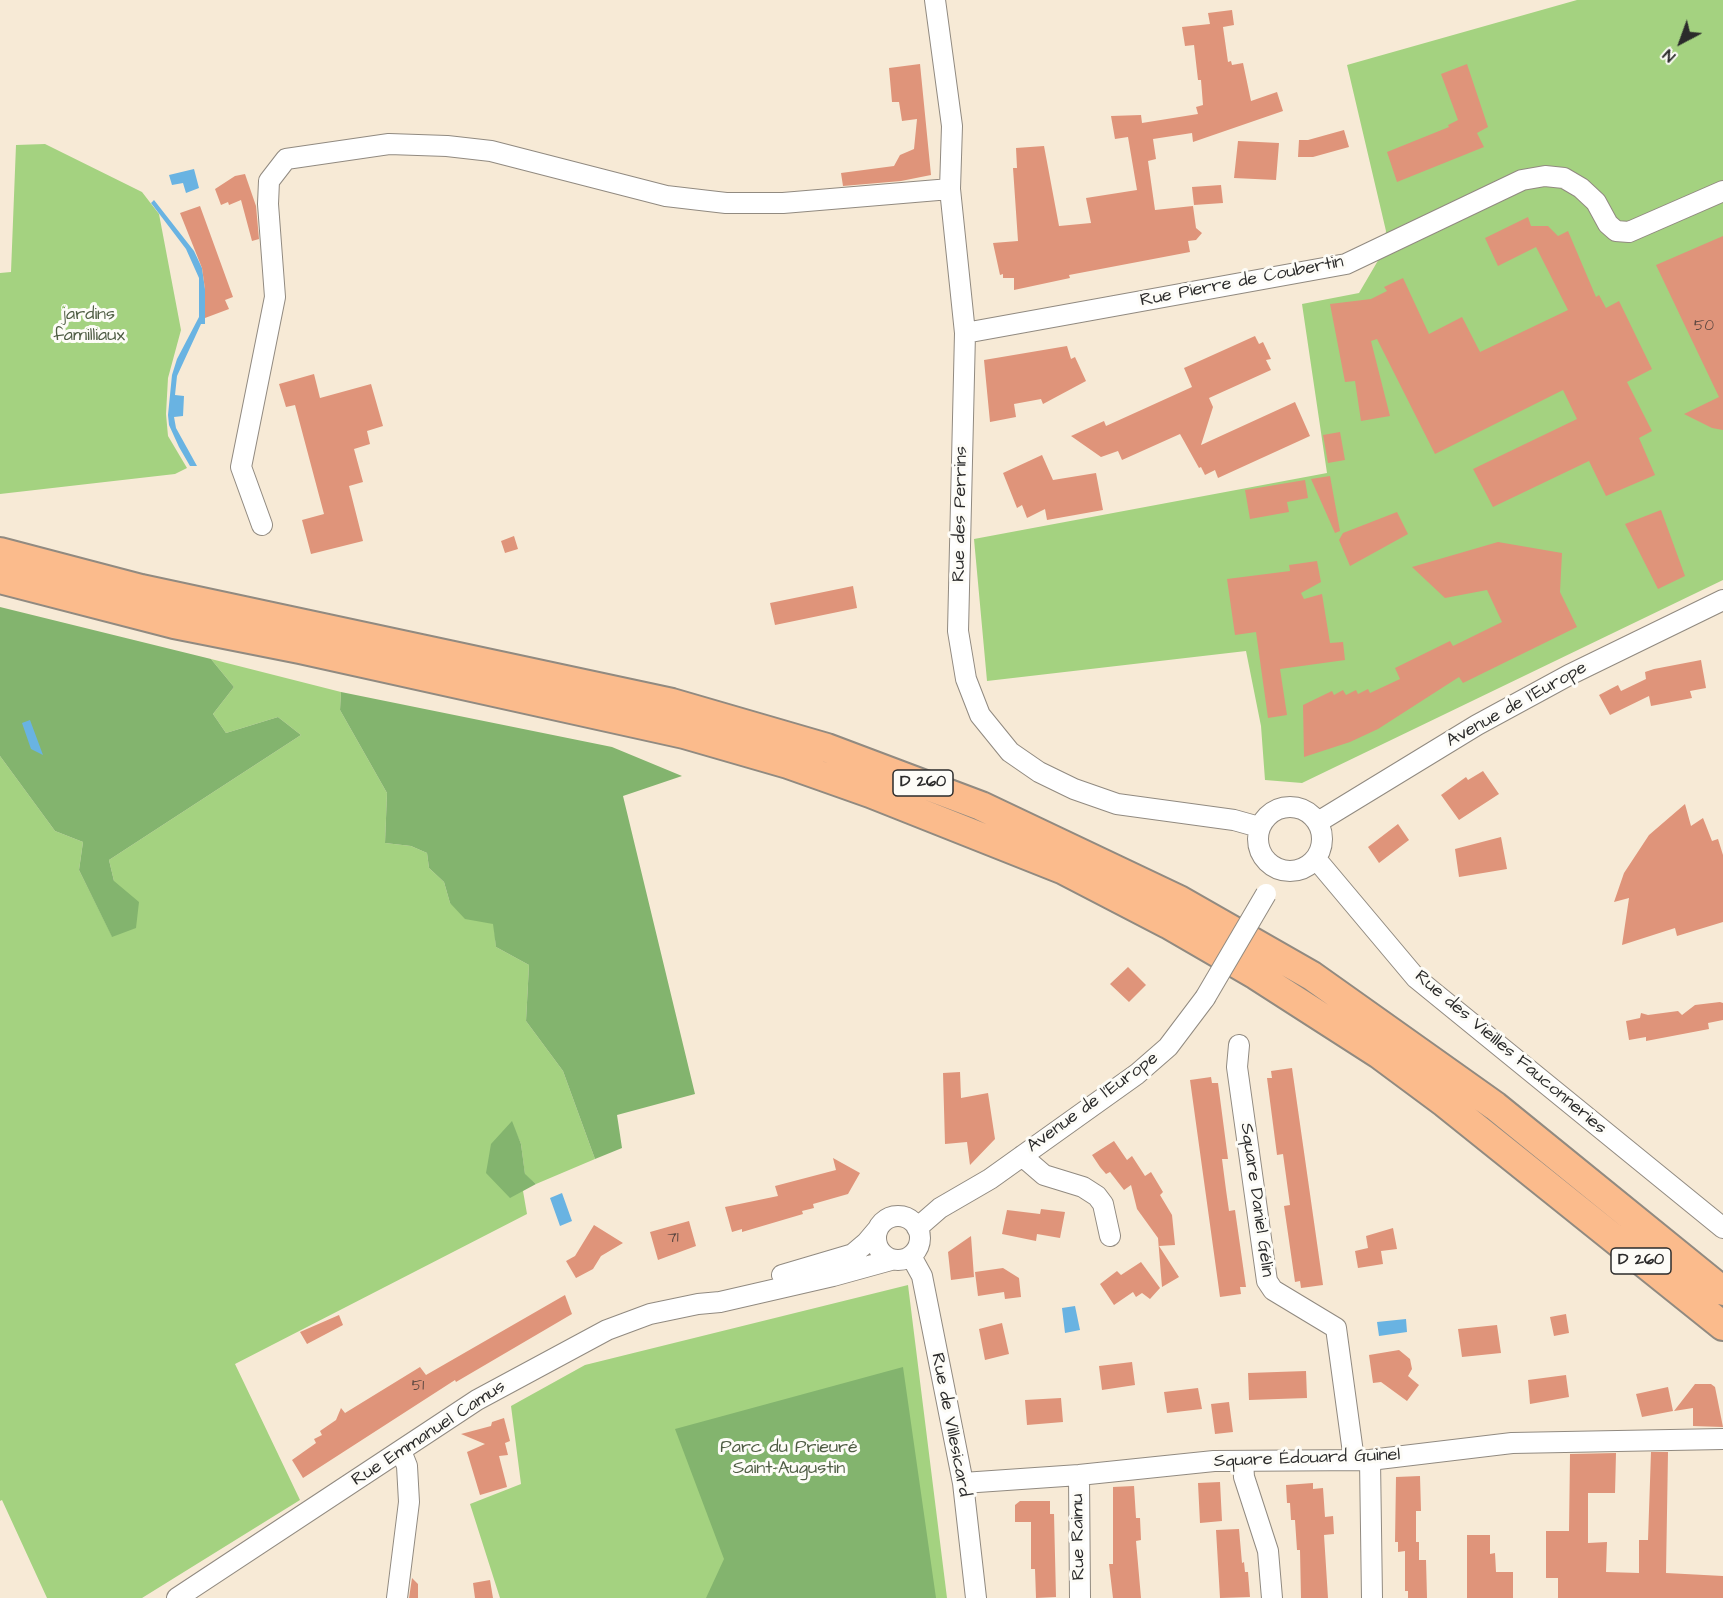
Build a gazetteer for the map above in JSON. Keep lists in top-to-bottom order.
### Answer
{
  "streets": {
    "highway": ["D 260"],
    "street": [
      "Rue Pierre de Coubertin",
      "Rue des Perrins",
      "Avenue de l'Europe",
      "Rue des Vieilles Fauconneries",
      "Square Daniel Gélin",
      "Rue de Villesicard",
      "Rue Emmanuel Camus",
      "Square Édouard Guinel",
      "Rue Raimu"
    ]
  },
  "crossings": [
    ["Rue Pierre de Coubertin", "Rue des Perrins"],
    ["Rue des Perrins", "Avenue de l'Europe"],
    ["Rue des Perrins", "Rue des Vieilles Fauconneries"],
    ["Avenue de l'Europe", "Rue des Vieilles Fauconneries"],
    ["Avenue de l'Europe", "Rue de Villesicard"],
    ["Avenue de l'Europe", "Rue Emmanuel Camus"],
    ["Square Daniel Gélin", "Square Édouard Guinel"],
    ["Rue de Villesicard", "Rue Emmanuel Camus"],
    ["Rue de Villesicard", "Square Édouard Guinel"],
    ["Square Édouard Guinel", "Rue Raimu"]
  ],
  "parks": ["jardins familliaux", "Parc du Prieuré Saint-Augustin"],
  "house_numbers": ["50", "71", "51"],
  "north": "bottom left"
}
